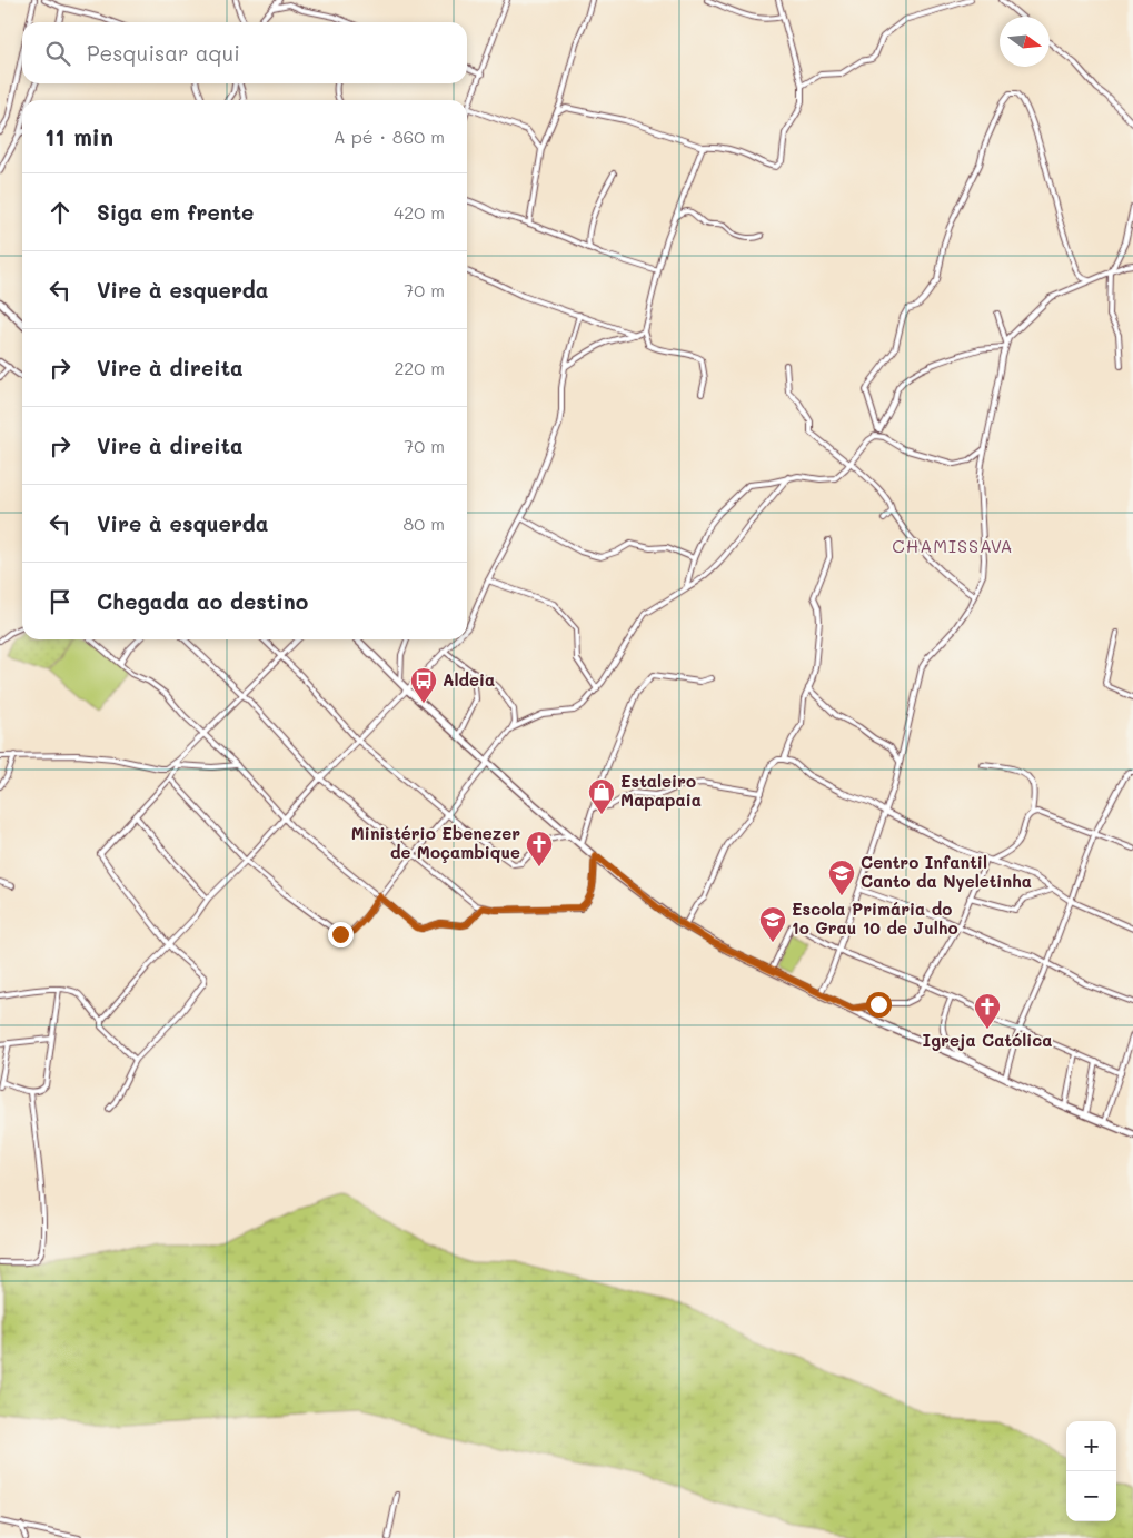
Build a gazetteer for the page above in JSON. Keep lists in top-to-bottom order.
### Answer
{
  "districts": ["CHAMISSAVA"],
  "places": {
    "bus stop": ["Aldeia"],
    "shop": ["Estaleiro Mapapaia"],
    "church": ["Ministério Ebenezer de Moçambique", "Igreja Católica"],
    "school or university": ["Centro Infantil Canto da Nyeletinha", "Escola Primária do 1o Grau 10 de Julho"]
  },
  "north": "right",
  "page": {
    "search": "Pesquisar aqui",
    "heading": ["11 min", "A pé · 860 m"],
    "list": [
      ["Siga em frente", "420 m"],
      ["Vire à esquerda", "70 m"],
      ["Vire à direita", "220 m"],
      ["Vire à direita", "70 m"],
      ["Vire à esquerda", "80 m"],
      "Chegada ao destino"
    ],
    "map_buttons": ["+", "−"]
  }
}
